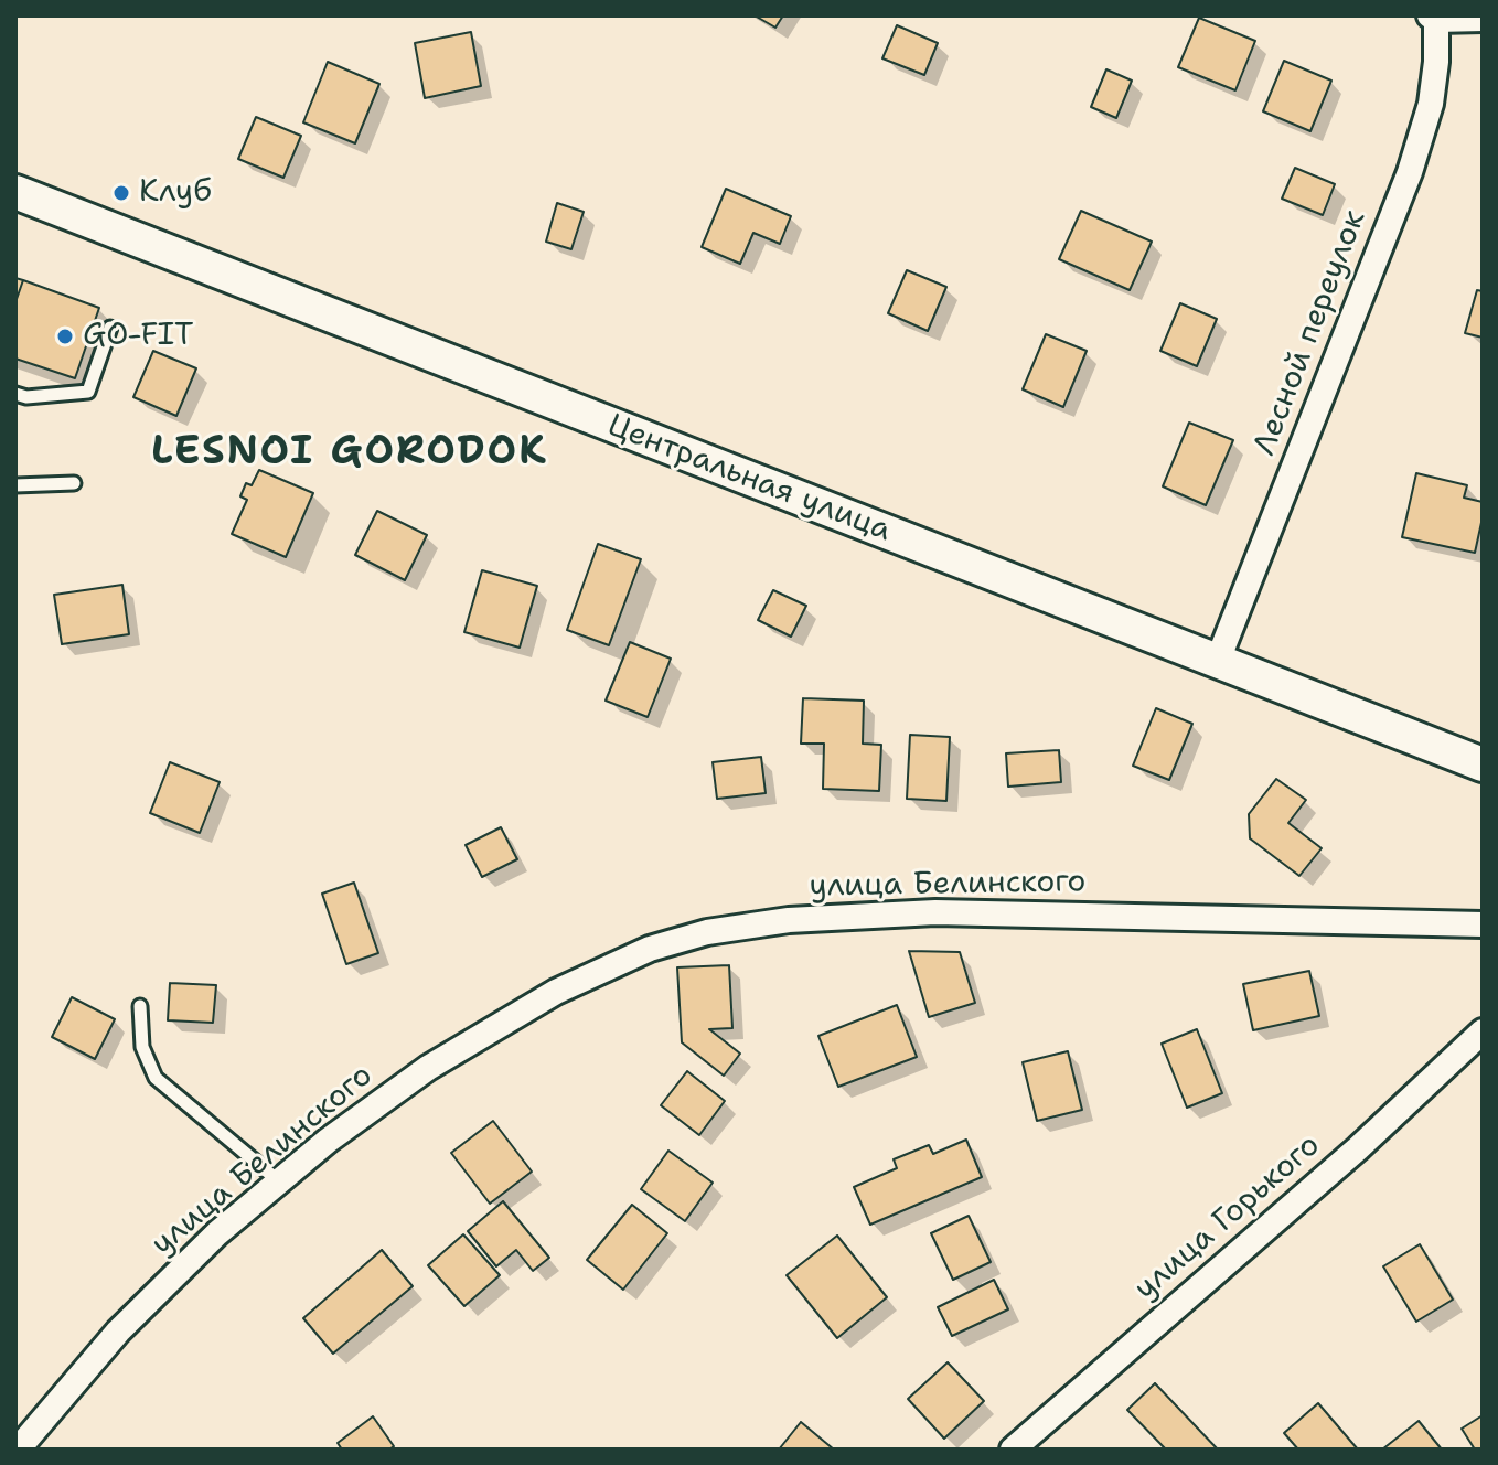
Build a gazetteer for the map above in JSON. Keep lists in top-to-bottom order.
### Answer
{
  "streets": {
    "street": [
      "Лесной переулок",
      "Центральная улица",
      "улица Белинского",
      "улица Горького"
    ]
  },
  "crossings": [
    ["Лесной переулок", "Центральная улица"]
  ],
  "districts": ["LESNOI GORODOK"],
  "places": ["Клуб", "GO-FIT"]
}
